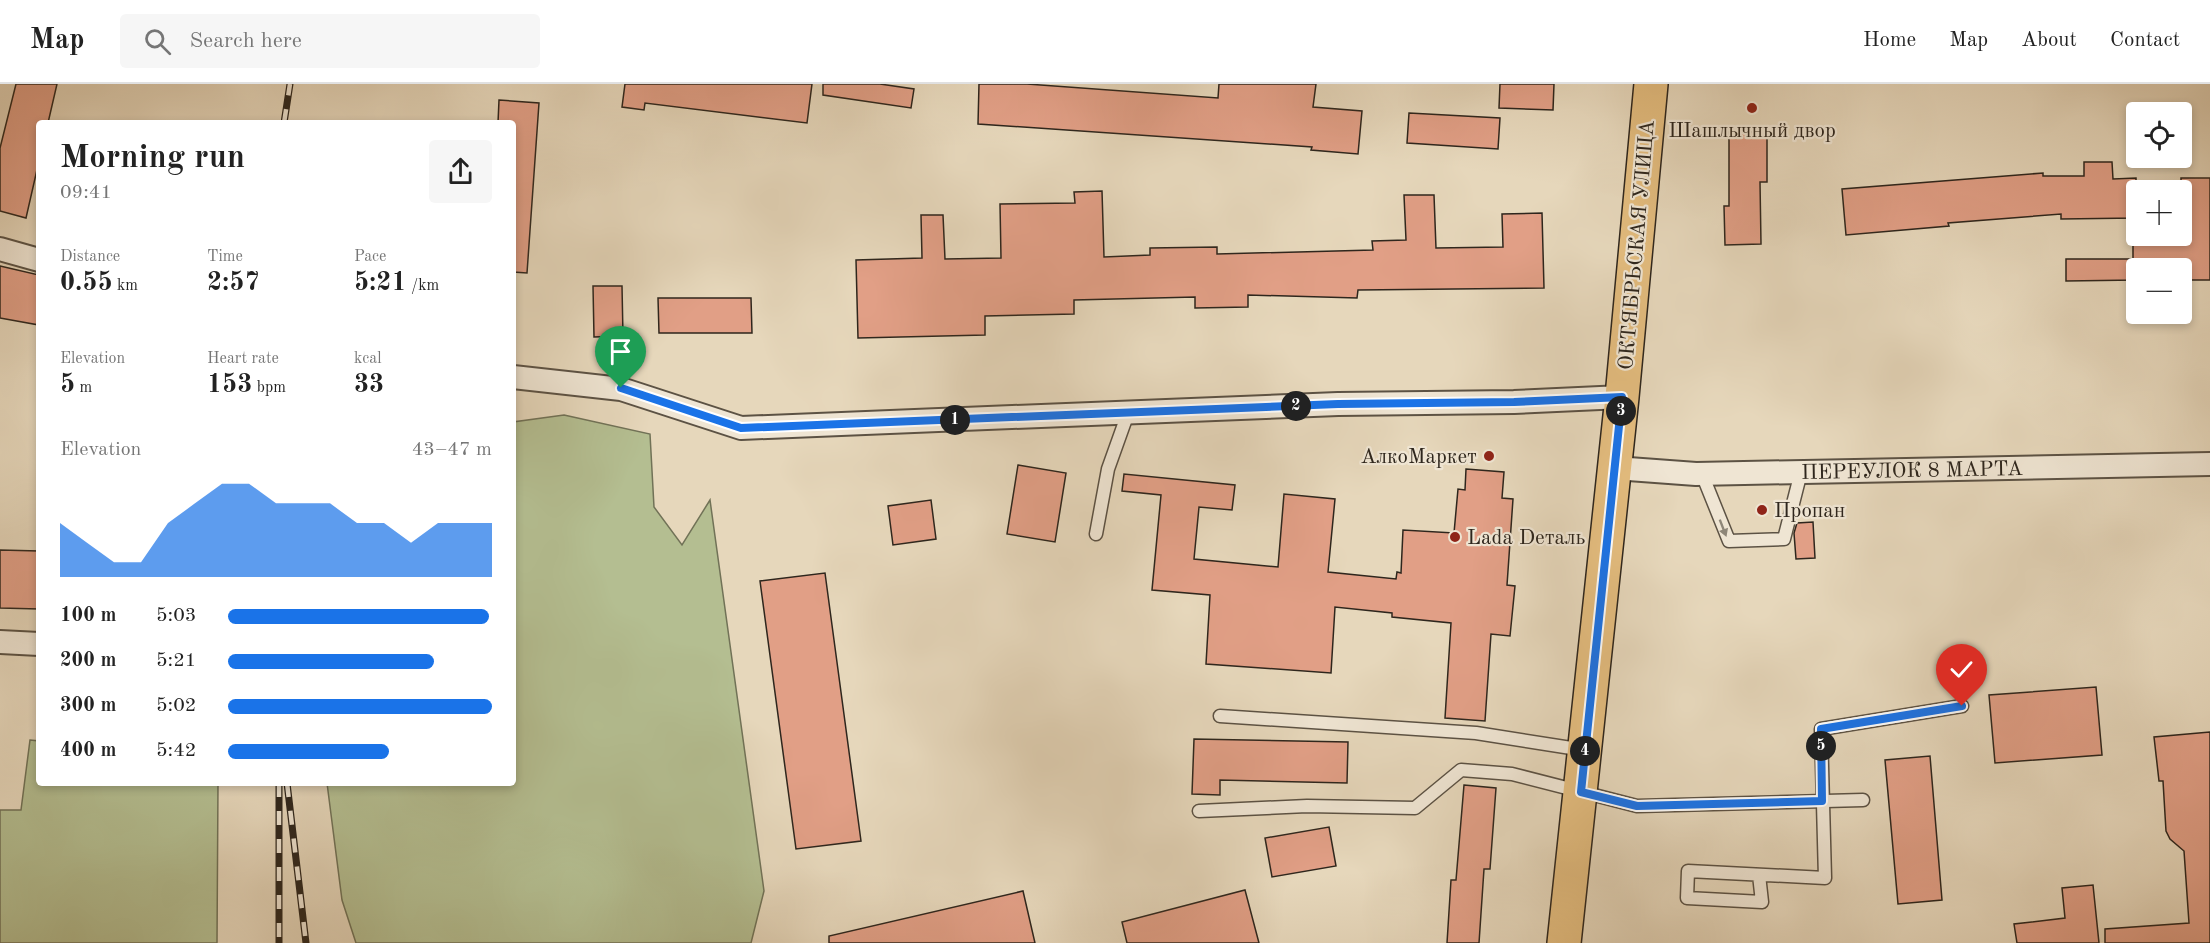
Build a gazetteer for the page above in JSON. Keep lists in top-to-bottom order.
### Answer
{
  "streets": {
    "main road": ["ОКТЯБРЬСКАЯ УЛИЦА"],
    "street": ["ПЕРЕУЛОК 8 МАРТА"]
  },
  "crossings": [
    ["ОКТЯБРЬСКАЯ УЛИЦА", "ПЕРЕУЛОК 8 МАРТА"]
  ],
  "places": [
    "Шашлычный двор",
    "АлкоМаркет",
    "Пропан",
    "Lada Dеталь"
  ],
  "page": {
    "header": "Map",
    "search": "Search here",
    "nav": [
      "Home",
      "Map",
      "About",
      "Contact"
    ],
    "map_buttons": ["+", "−"],
    "heading": ["Morning run", "09:41"],
    "stats": [
      ["Distance", "0.55 km"],
      ["Time", "2:57"],
      ["Pace", "5:21 /km"],
      ["Elevation", "5 m"],
      ["Heart rate", "153 bpm"],
      ["kcal", "33"]
    ],
    "pins": [
      "2",
      "3",
      "1",
      "5",
      "4"
    ],
    "chart": ["Elevation", "43–47 m"],
    "list": [
      {
        "name": "100 m",
        "note": "5:03"
      },
      {
        "name": "200 m",
        "note": "5:21"
      },
      {
        "name": "300 m",
        "note": "5:02"
      },
      {
        "name": "400 m",
        "note": "5:42"
      }
    ]
  }
}
